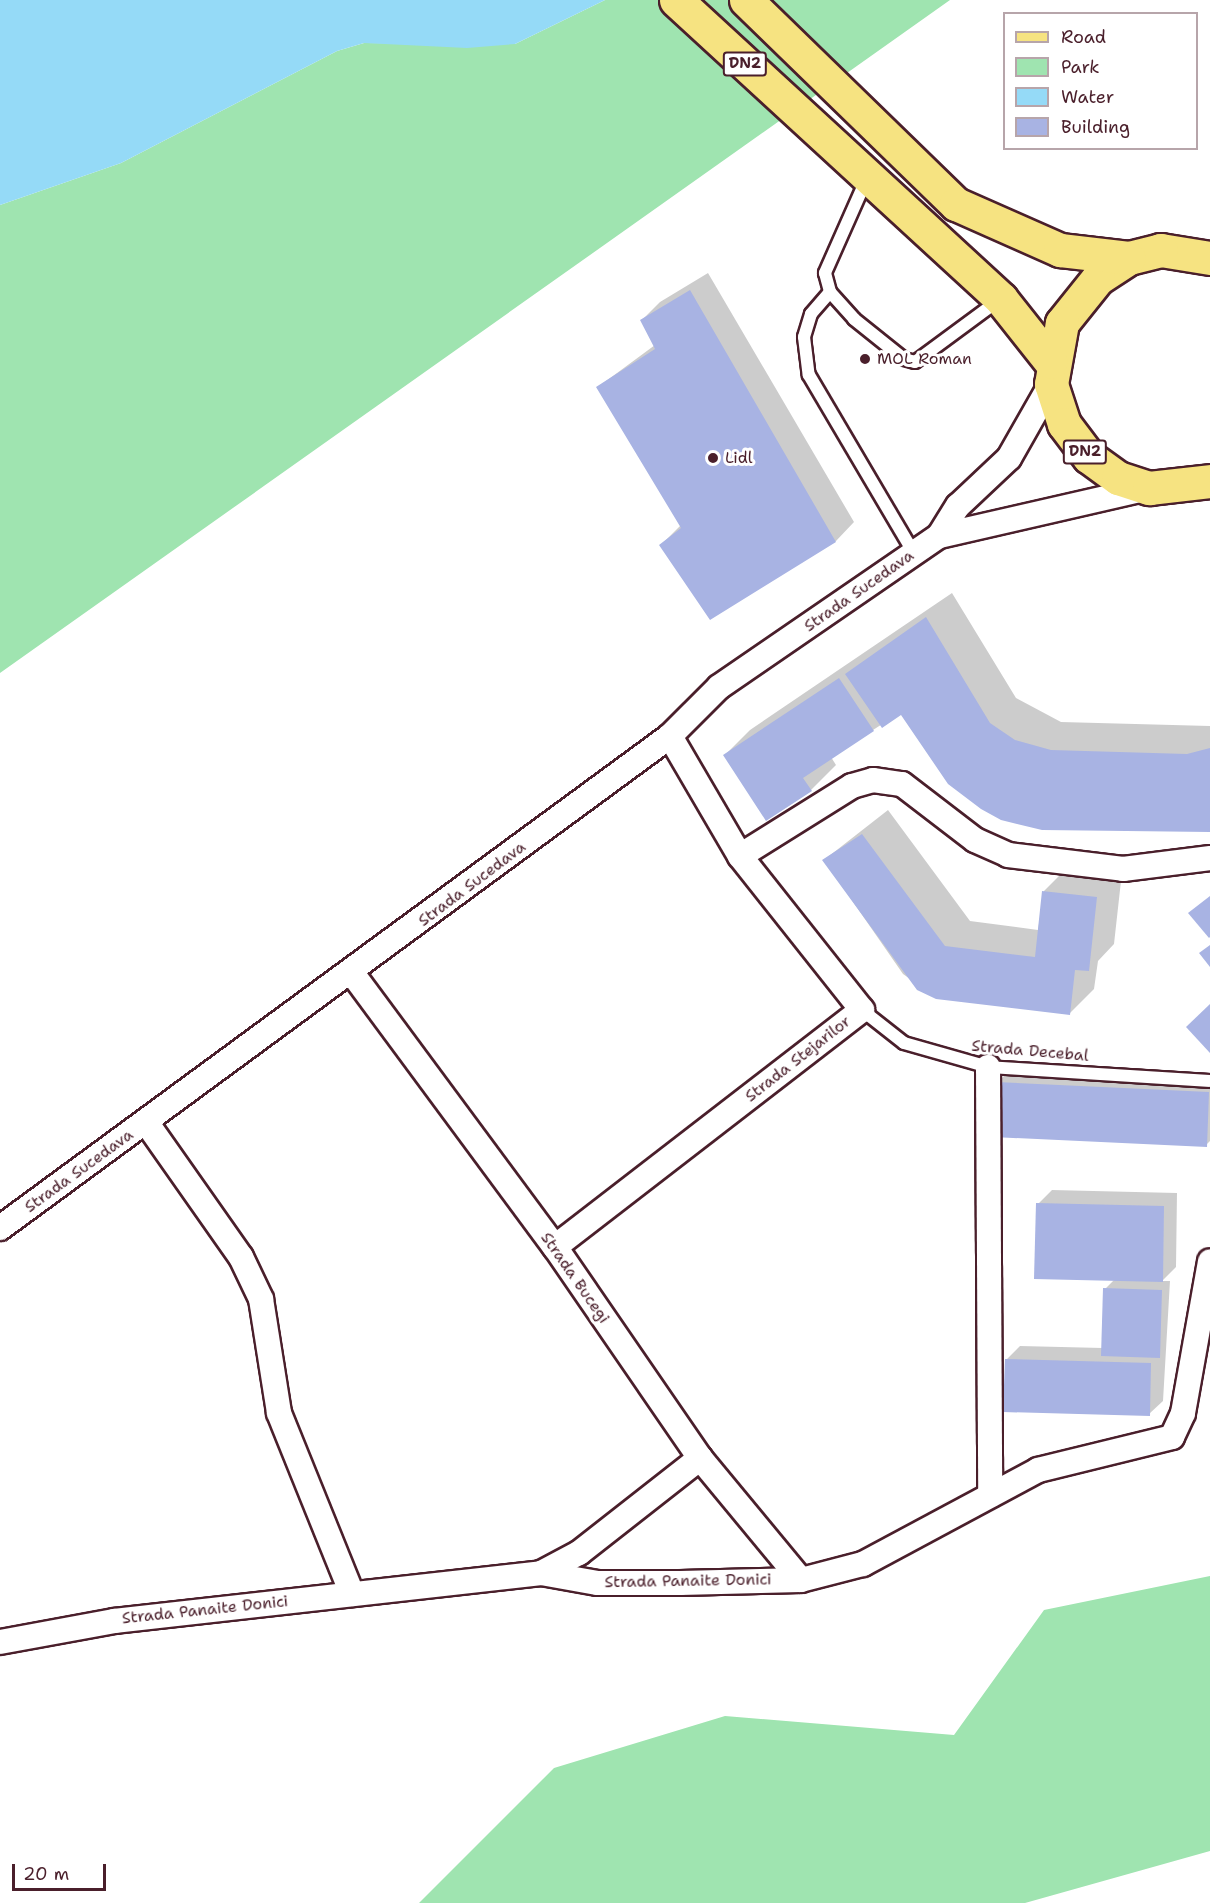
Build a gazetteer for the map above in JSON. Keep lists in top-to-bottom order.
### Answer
{
  "streets": {
    "main road": ["DN2"],
    "street": [
      "Strada Sucedava",
      "Strada Stejarilor",
      "Strada Bucegi",
      "Strada Panaite Donici"
    ],
    "lane": ["Strada Decebal"]
  },
  "crossings": [
    ["DN2", "Strada Sucedava"],
    ["Strada Sucedava", "Strada Stejarilor"],
    ["Strada Sucedava", "Strada Bucegi"],
    ["Strada Decebal", "Strada Stejarilor"],
    ["Strada Stejarilor", "Strada Bucegi"],
    ["Strada Bucegi", "Strada Panaite Donici"]
  ],
  "places": ["MOL Roman", "Lidl"],
  "legend": [
    "Road",
    "Park",
    "Water",
    "Building"
  ],
  "scale_bar": "20 m"
}
